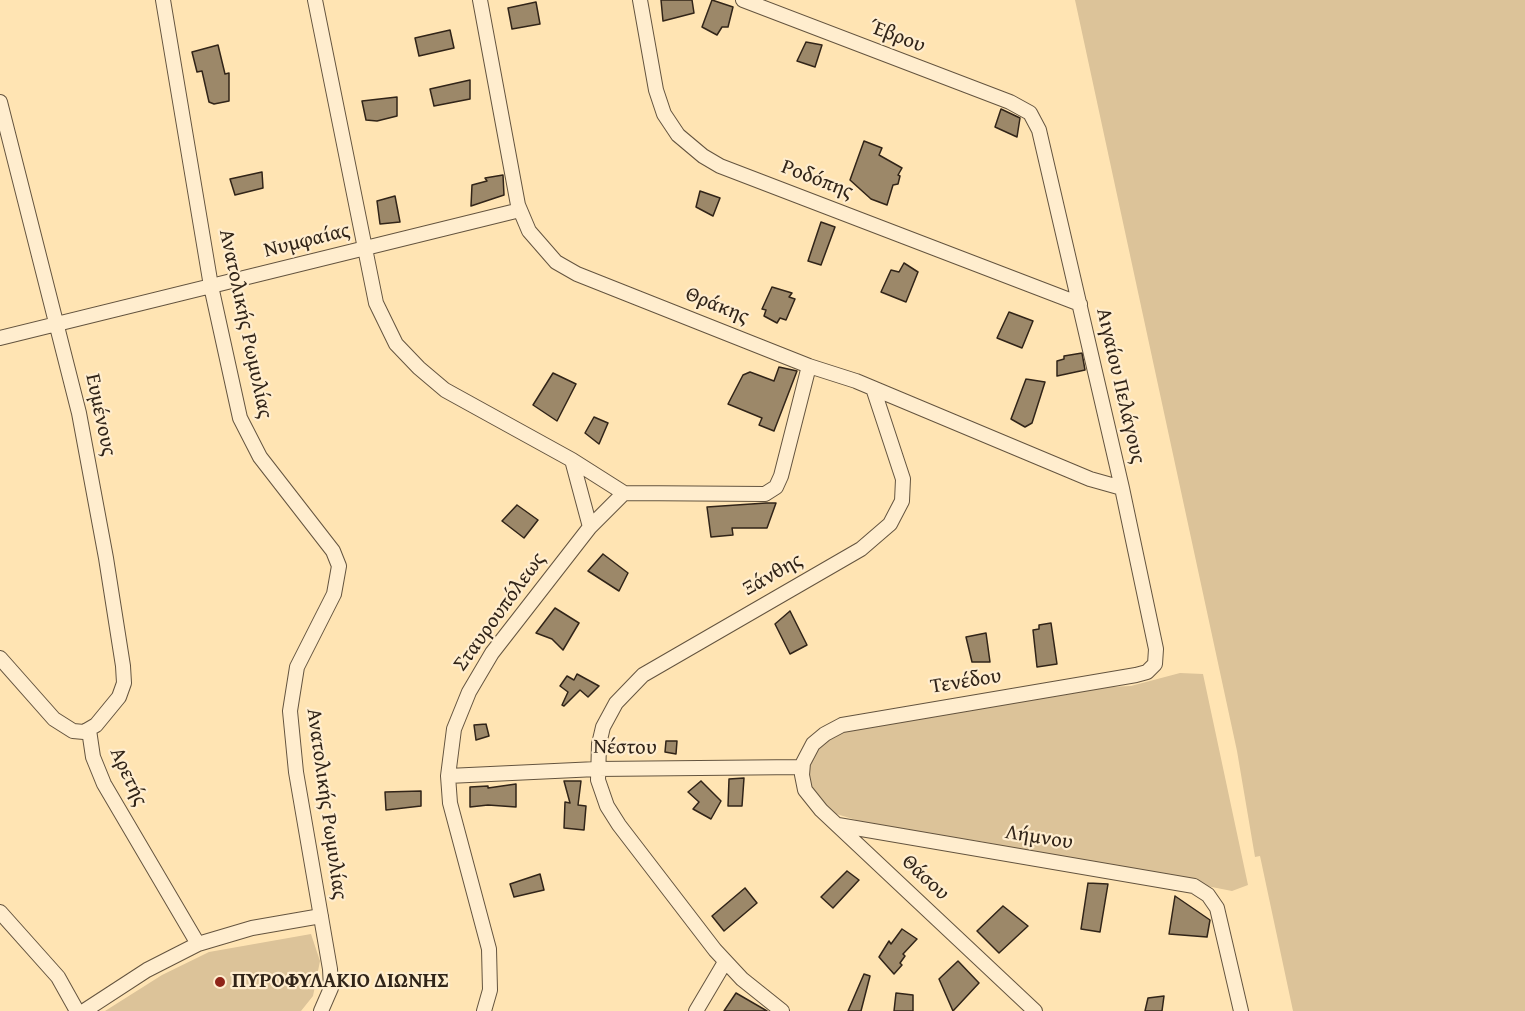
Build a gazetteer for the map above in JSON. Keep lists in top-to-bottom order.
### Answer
{
  "streets": {
    "street": [
      "Έβρου",
      "Ροδόπης",
      "Νυμφαίας",
      "Θράκης",
      "Ανατολικής Ρωμυλίας",
      "Αιγαίου Πελάγους",
      "Ευμένους",
      "Ξάνθης",
      "Σταυρουπόλεως",
      "Τενέδου",
      "Νέστου",
      "Αρετής",
      "Λήμνου",
      "Θάσου"
    ]
  },
  "crossings": [
    ["Έβρου", "Αιγαίου Πελάγους"],
    ["Ροδόπης", "Αιγαίου Πελάγους"],
    ["Νυμφαίας", "Θράκης"],
    ["Νυμφαίας", "Ανατολικής Ρωμυλίας"],
    ["Νυμφαίας", "Ευμένους"],
    ["Θράκης", "Αιγαίου Πελάγους"],
    ["Θράκης", "Ξάνθης"],
    ["Αιγαίου Πελάγους", "Τενέδου"],
    ["Ευμένους", "Αρετής"],
    ["Ξάνθης", "Νέστου"],
    ["Σταυρουπόλεως", "Νέστου"],
    ["Τενέδου", "Νέστου"],
    ["Τενέδου", "Θάσου"],
    ["Νέστου", "Θάσου"],
    ["Λήμνου", "Θάσου"]
  ],
  "places": ["ΠΥΡΟΦΥΛΑΚΙΟ ΔΙΩΝΗΣ"]
}
